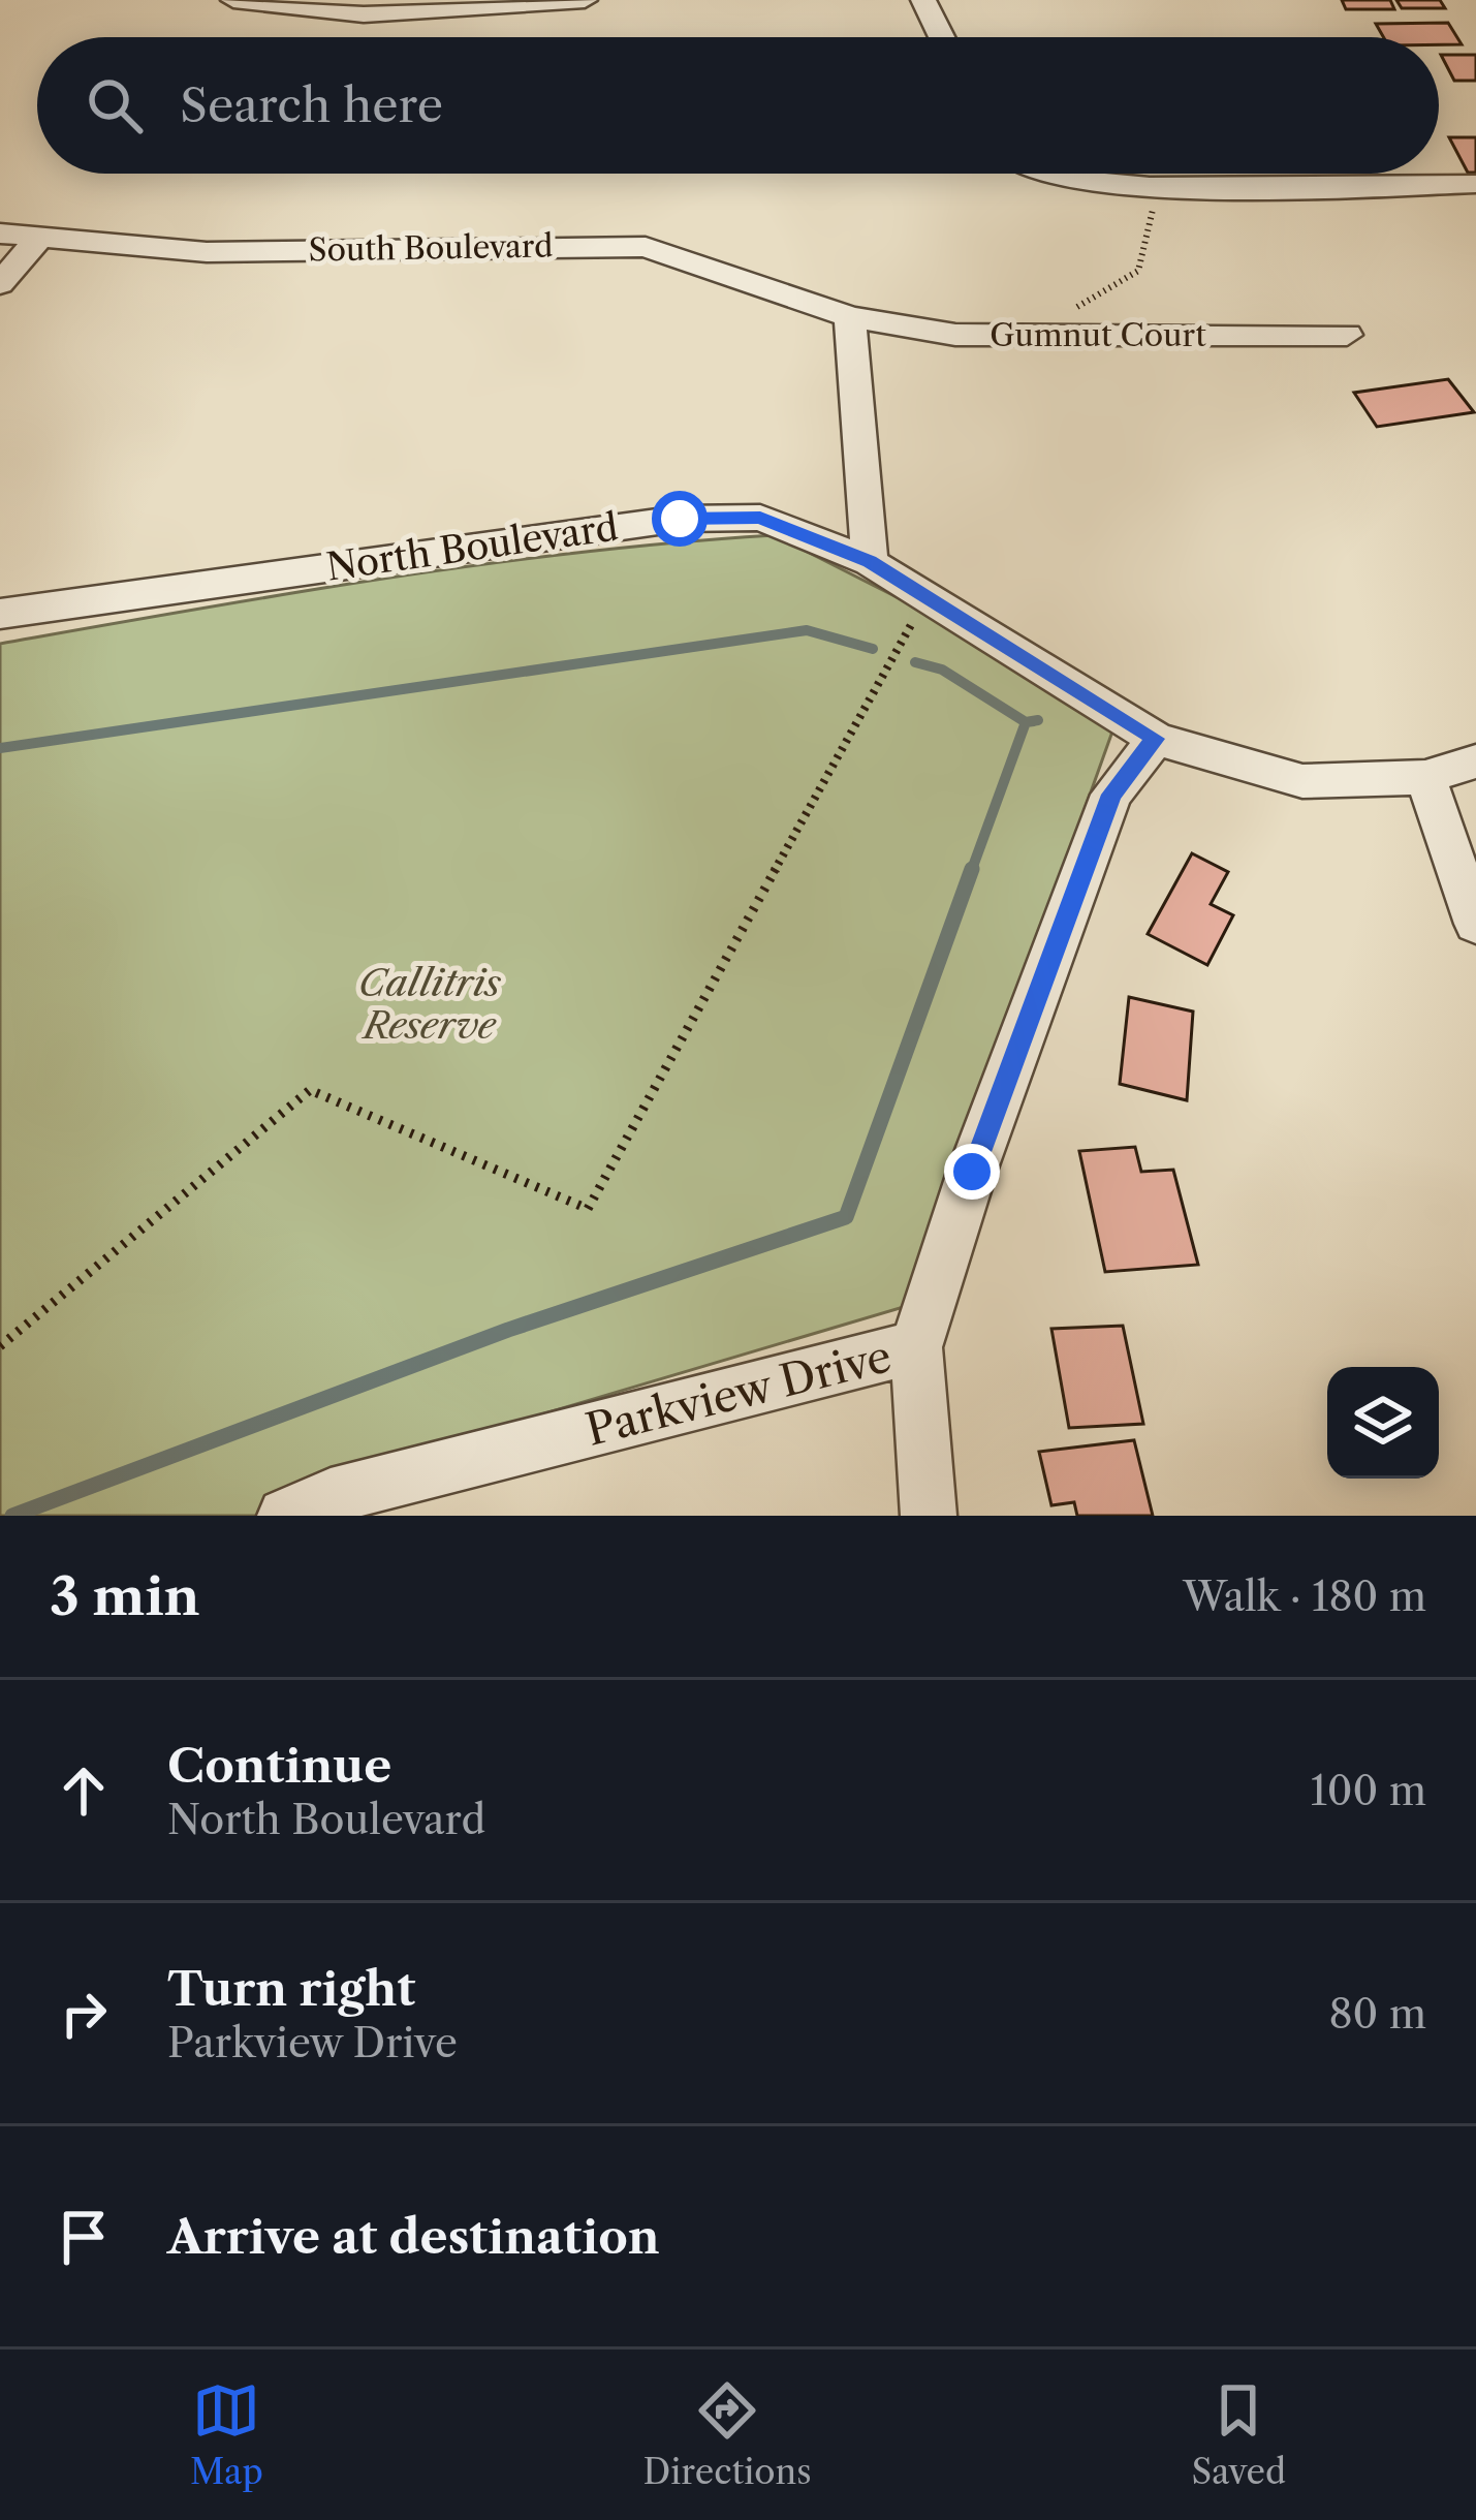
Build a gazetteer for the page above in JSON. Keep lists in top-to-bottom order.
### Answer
{
  "streets": {
    "street": [
      "South Boulevard",
      "Gumnut Court",
      "North Boulevard",
      "Parkview Drive"
    ]
  },
  "crossings": [
    ["South Boulevard", "Gumnut Court"],
    ["North Boulevard", "Parkview Drive"]
  ],
  "parks": ["Callitris Reserve"],
  "page": {
    "search": "Search here",
    "heading": ["3 min", "Walk · 180 m"],
    "list": [
      ["Continue", "North Boulevard", "100 m"],
      ["Turn right", "Parkview Drive", "80 m"],
      "Arrive at destination"
    ],
    "nav": ["Map", "Directions", "Saved"]
  }
}
